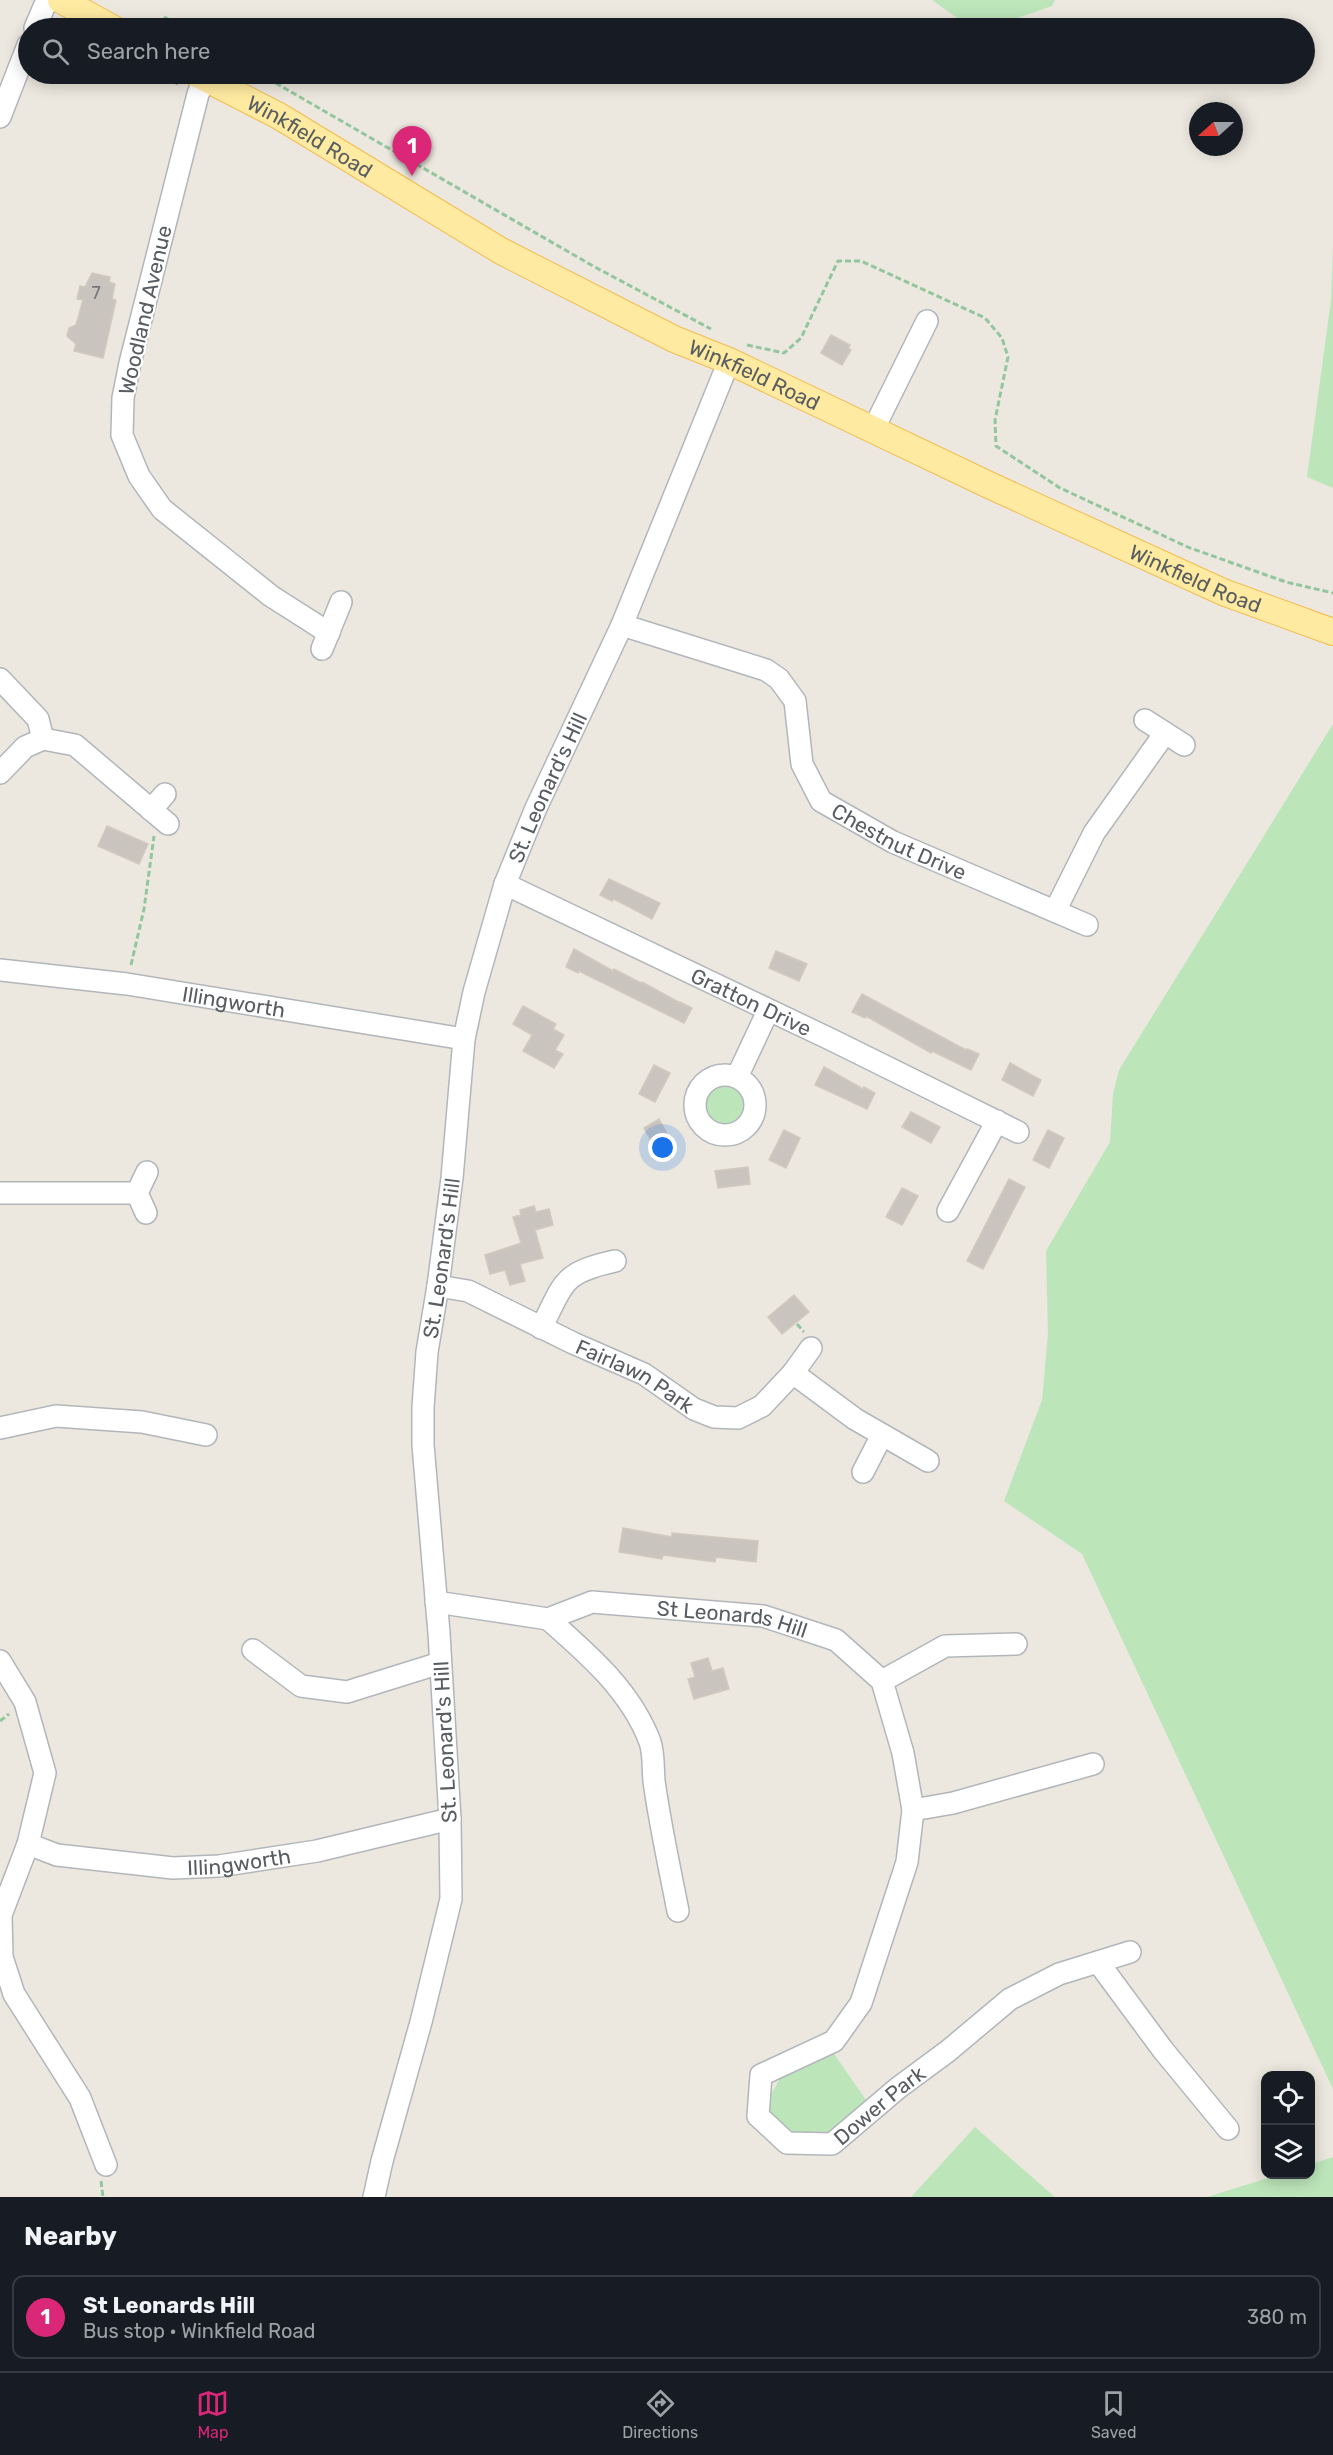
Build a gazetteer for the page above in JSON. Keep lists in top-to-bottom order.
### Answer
{
  "streets": {
    "main road": ["Winkfield Road"],
    "street": [
      "Woodland Avenue",
      "St. Leonard's Hill",
      "Chestnut Drive",
      "Illingworth",
      "Gratton Drive",
      "Fairlawn Park",
      "St Leonards Hill",
      "Dower Park"
    ]
  },
  "crossings": [
    ["Winkfield Road", "St. Leonard's Hill"],
    ["St. Leonard's Hill", "Chestnut Drive"],
    ["St. Leonard's Hill", "Illingworth"],
    ["St. Leonard's Hill", "Gratton Drive"],
    ["St. Leonard's Hill", "Fairlawn Park"],
    ["St. Leonard's Hill", "St Leonards Hill"]
  ],
  "house_numbers": ["7"],
  "north": "left",
  "page": {
    "search": "Search here",
    "pins": "1",
    "heading": "Nearby",
    "list": [
      {
        "mark": "1",
        "name": "St Leonards Hill",
        "note": "Bus stop · Winkfield Road",
        "value": "380 m"
      }
    ],
    "nav": ["Map", "Directions", "Saved"]
  }
}
